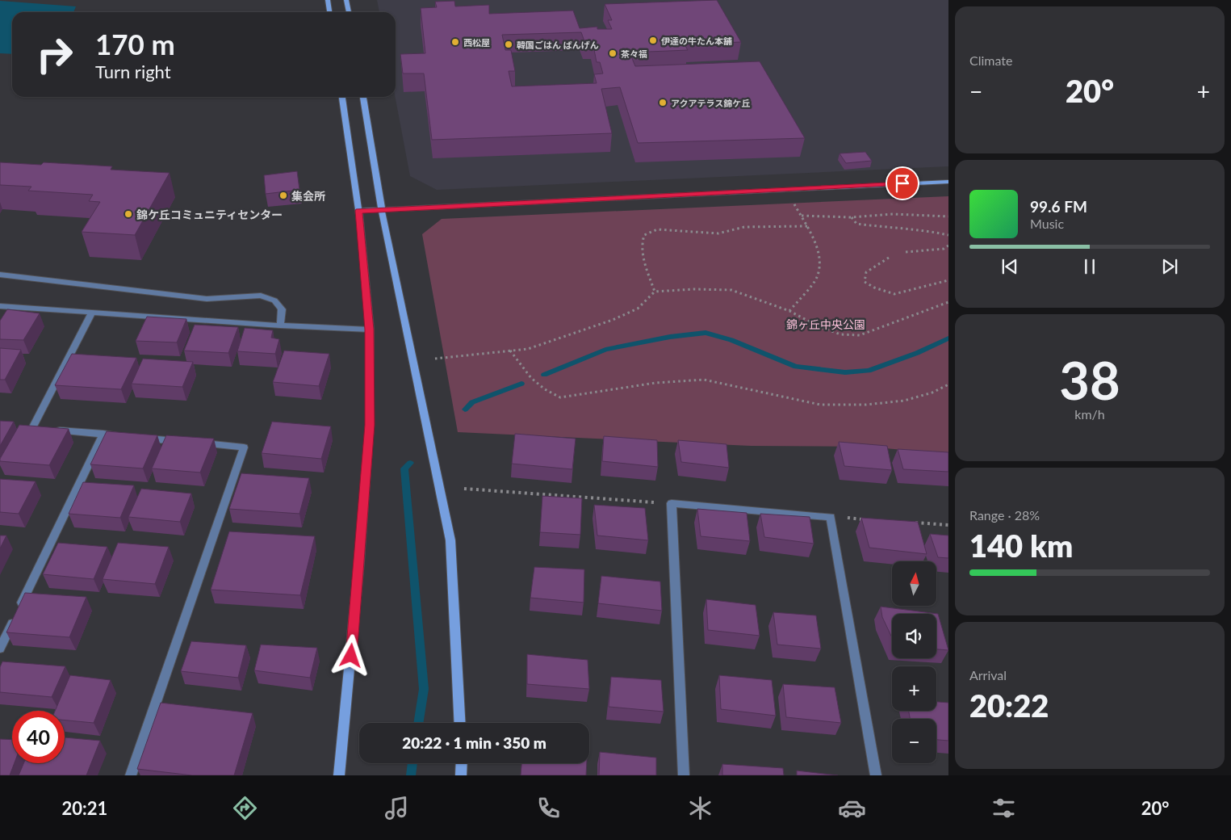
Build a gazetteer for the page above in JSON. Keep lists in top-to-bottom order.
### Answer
{
  "parks": ["錦ヶ丘中央公園"],
  "places": [
    "伊達の牛たん本舗",
    "西松屋",
    "韓国ごはん ばんげん",
    "茶々福",
    "アクアテラス錦ケ丘",
    "集会所",
    "錦ケ丘コミュニティセンター"
  ],
  "north": "top",
  "page": {
    "tile": [
      "Climate",
      ["38", "km/h"],
      ["Range · 28%", "140 km"],
      ["Arrival", "20:22"]
    ],
    "turn": ["170 m", "Turn right"],
    "heat": ["−", "20°", "+"],
    "song": ["99.6 FM", "Music"],
    "map_buttons": ["+", "−"],
    "limit": "40",
    "trip": "20:22 · 1 min · 350 m",
    "tabs": ["20:21", "20°"]
  }
}
